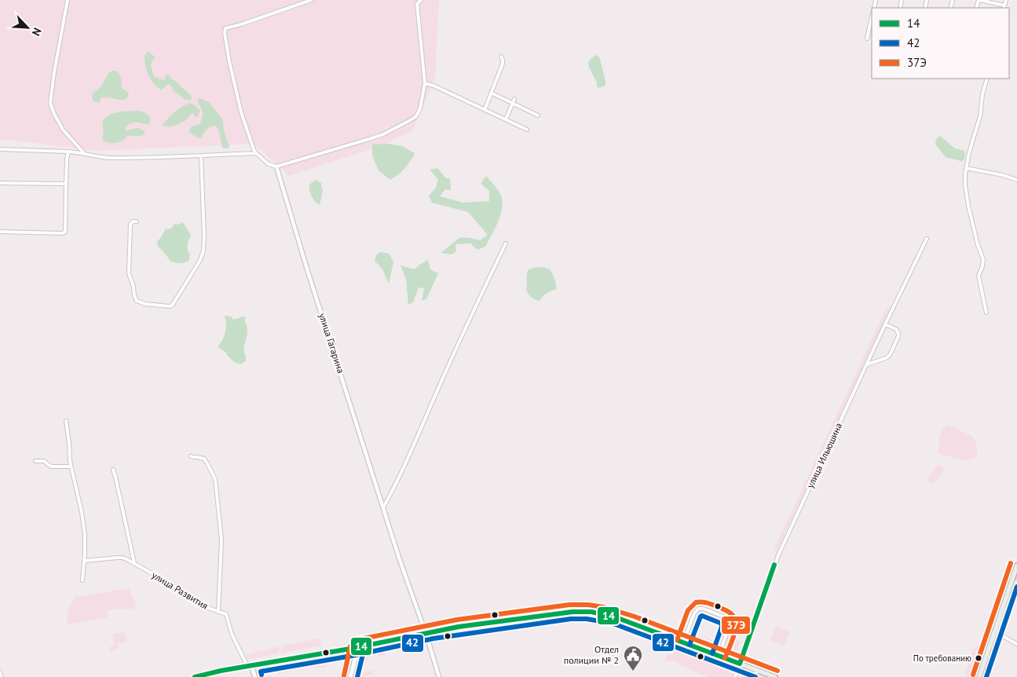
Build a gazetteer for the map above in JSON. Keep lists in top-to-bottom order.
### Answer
{
  "streets": {
    "street": ["улица Гагарина", "улица Ильюшина", "улица Развития"]
  },
  "places": {
    "other": ["По требованию"],
    "public building": ["Отдел полиции № 2"]
  },
  "lines": ["transit line 37Э", "transit line 14", "transit line 42"],
  "legend": ["14", "42", "37Э"],
  "north": "bottom right"
}
